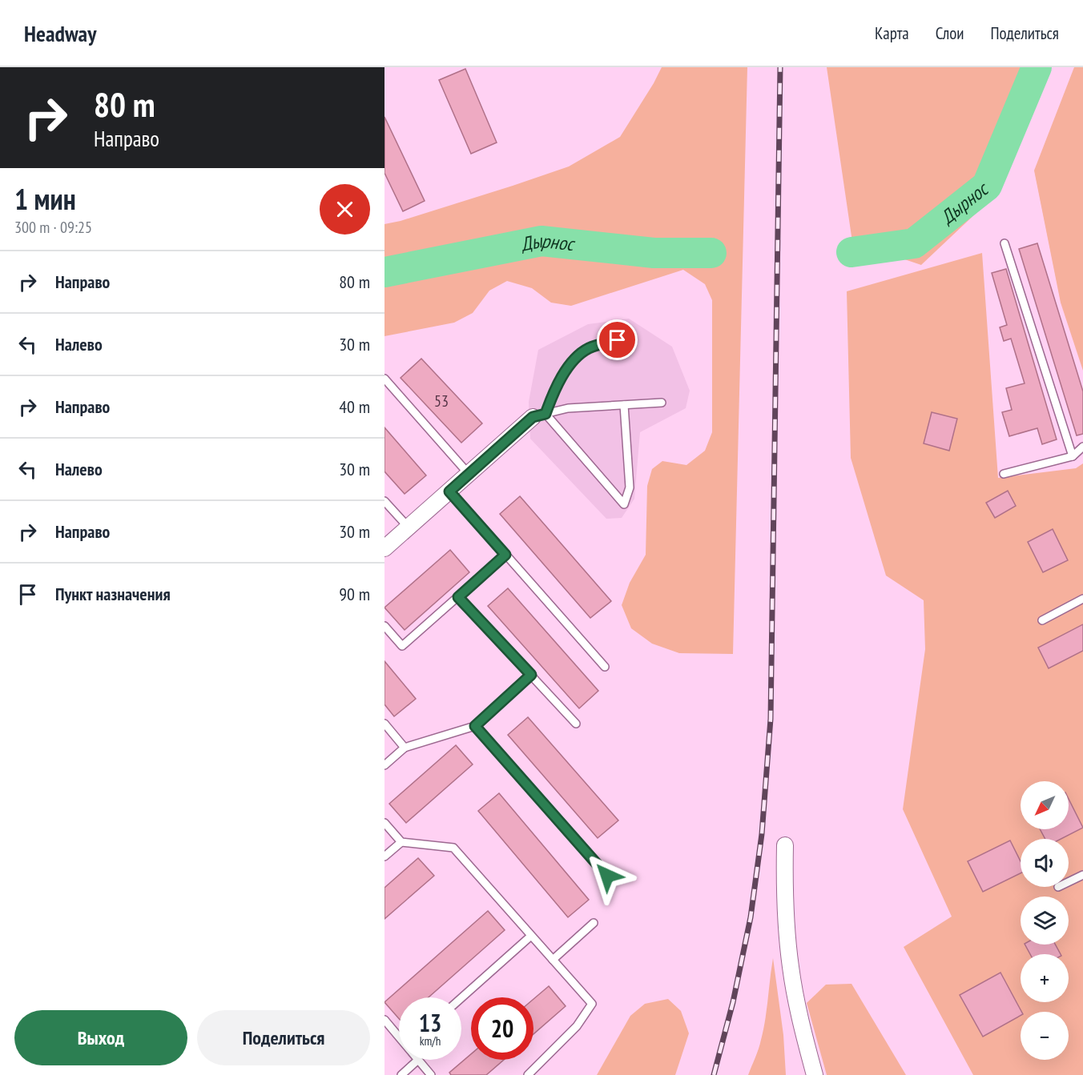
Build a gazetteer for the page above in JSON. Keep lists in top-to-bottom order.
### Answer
{
  "water": ["Дырнос"],
  "house_numbers": ["53"],
  "north": "bottom left",
  "page": {
    "header": "Headway",
    "nav": ["Карта", "Слои", "Поделиться"],
    "turn": ["80 m", "Направо"],
    "heading": ["1 мин", "300 m · 09:25"],
    "list": [
      {
        "name": "Направо",
        "value": "80 m"
      },
      {
        "name": "Налево",
        "value": "30 m"
      },
      {
        "name": "Направо",
        "value": "40 m"
      },
      {
        "name": "Налево",
        "value": "30 m"
      },
      {
        "name": "Направо",
        "value": "30 m"
      },
      {
        "name": "Пункт назначения",
        "value": "90 m"
      }
    ],
    "map_buttons": ["+", "−"],
    "speed": "13 km/h",
    "limit": "20",
    "buttons": ["Выход", "Поделиться"]
  }
}
